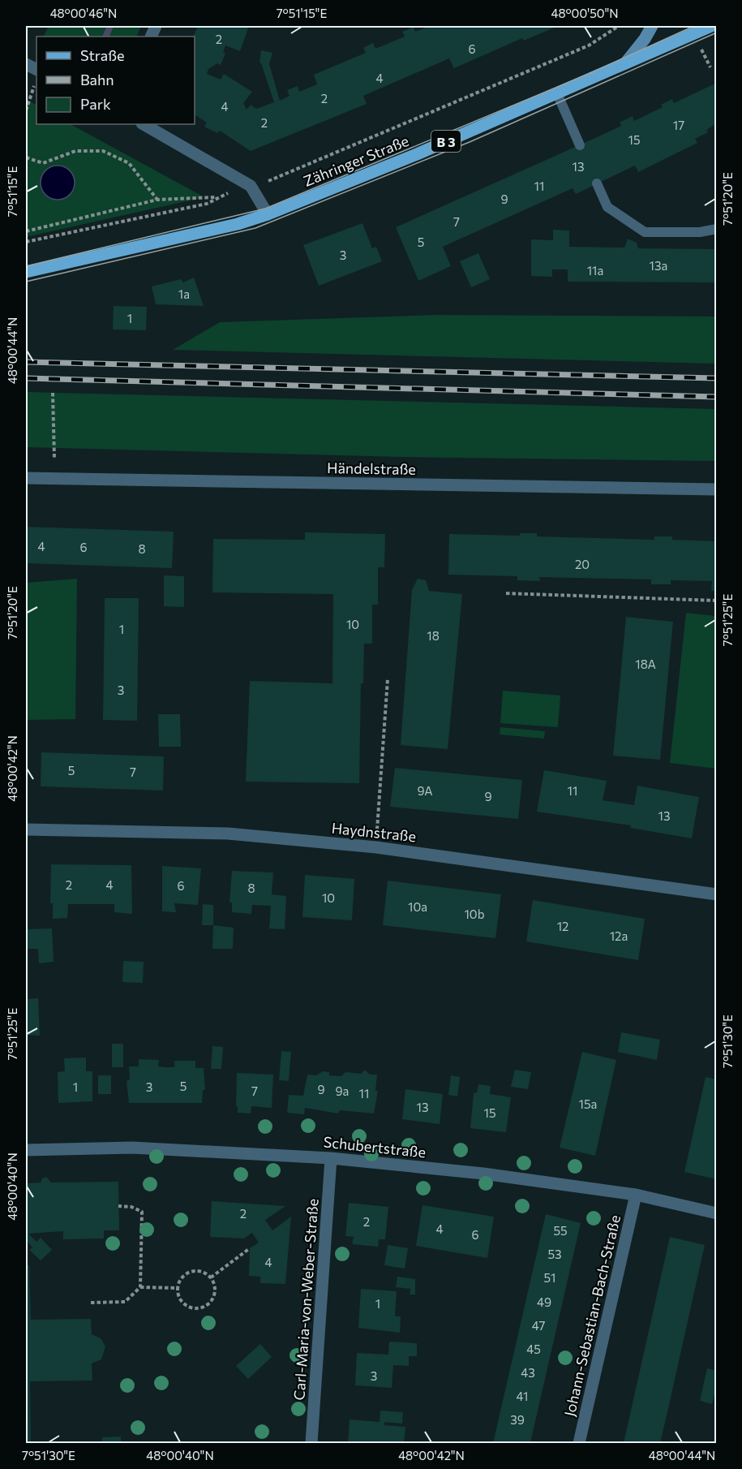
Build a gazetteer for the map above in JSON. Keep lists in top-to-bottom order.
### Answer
{
  "streets": {
    "main road": ["B 3", "Zähringer Straße"],
    "street": [
      "Händelstraße",
      "Haydnstraße",
      "Schubertstraße",
      "Carl-Maria-von-Weber-Straße",
      "Johann-Sebastian-Bach-Straße"
    ]
  },
  "crossings": [
    ["Schubertstraße", "Carl-Maria-von-Weber-Straße"],
    ["Schubertstraße", "Johann-Sebastian-Bach-Straße"]
  ],
  "house_numbers": [
    "2",
    "6",
    "4",
    "2",
    "4",
    "2",
    "17",
    "15",
    "13",
    "11",
    "9",
    "7",
    "5",
    "3",
    "13a",
    "11a",
    "1a",
    "1",
    "4",
    "6",
    "8",
    "20",
    "10",
    "1",
    "18",
    "18A",
    "3",
    "5",
    "7",
    "9A",
    "11",
    "9",
    "13",
    "2",
    "4",
    "6",
    "8",
    "10",
    "10a",
    "10b",
    "12",
    "12a",
    "5",
    "1",
    "3",
    "9",
    "7",
    "9a",
    "11",
    "15a",
    "13",
    "15",
    "2",
    "2",
    "4",
    "55",
    "6",
    "53",
    "4",
    "51",
    "49",
    "1",
    "47",
    "45",
    "43",
    "3",
    "41",
    "39"
  ],
  "legend": ["Straße", "Bahn", "Park"],
  "coordinates": [
    "48°00'46\"N",
    "7°51'15\"E",
    "48°00'50\"N",
    "7°51'20\"E",
    "48°00'44\"N",
    "7°51'25\"E",
    "48°00'42\"N",
    "7°51'30\"E",
    "48°00'40\"N"
  ]
}
